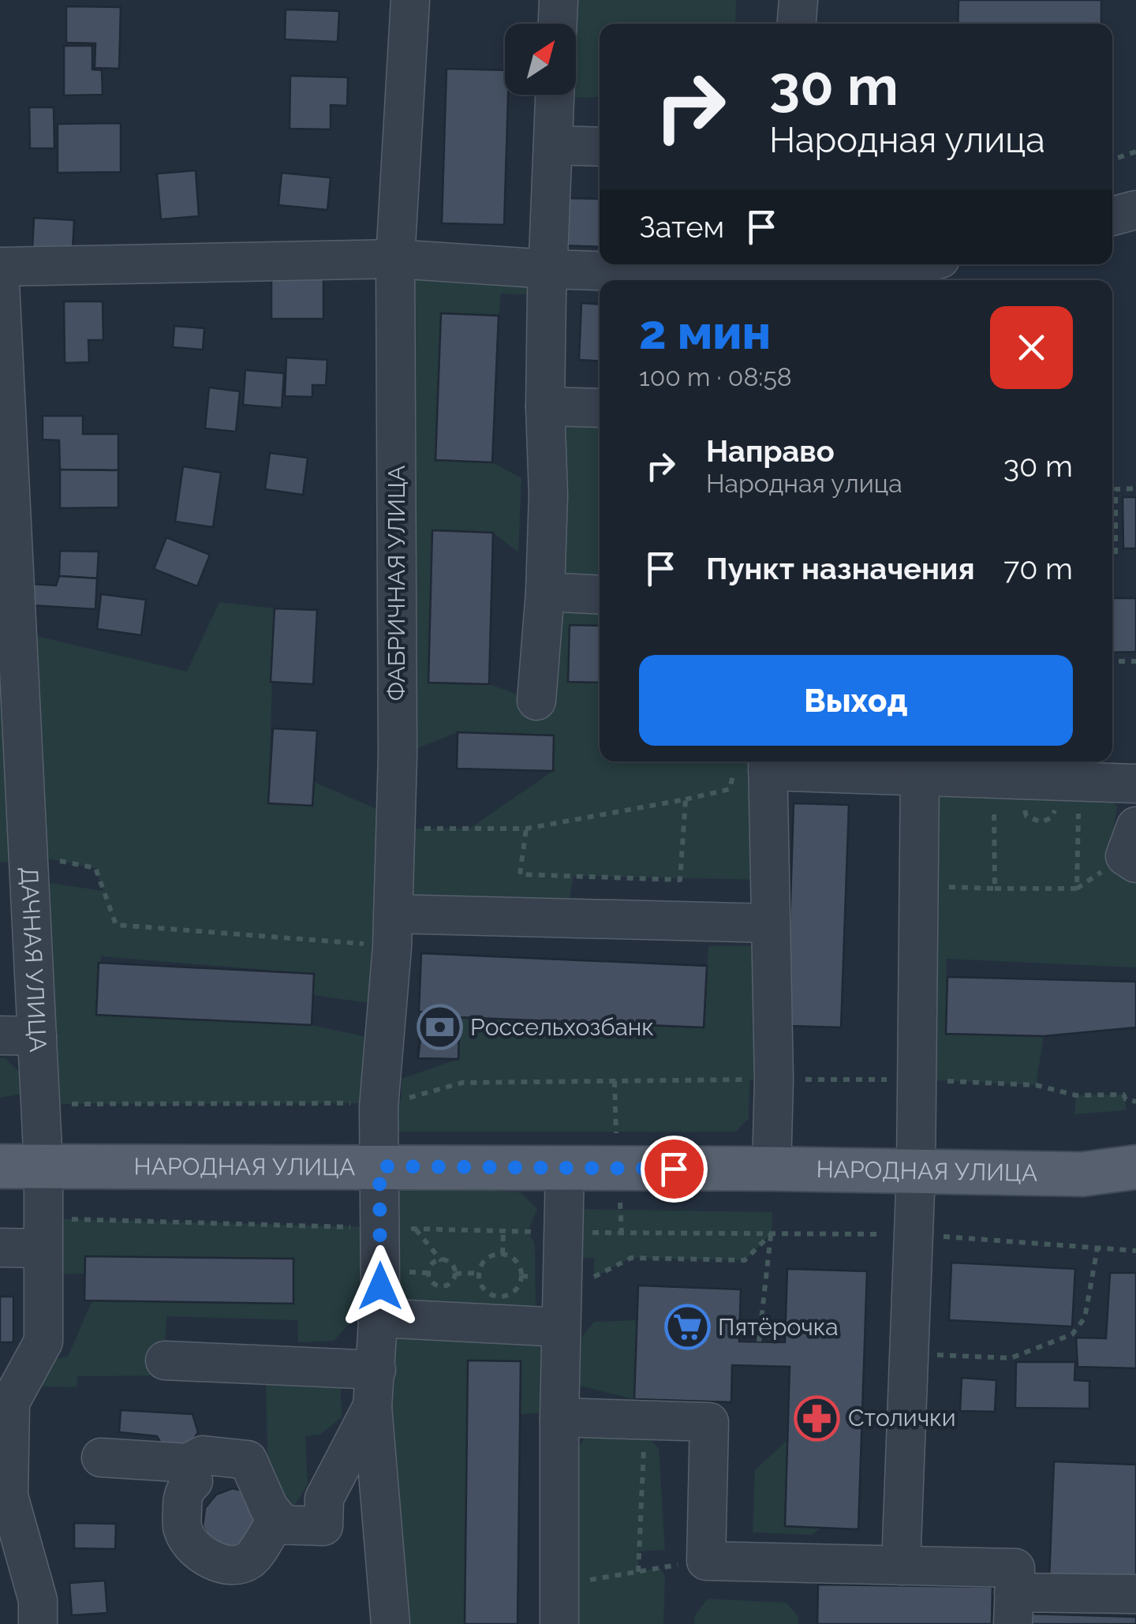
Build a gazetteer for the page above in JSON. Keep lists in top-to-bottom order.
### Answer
{
  "streets": {
    "main road": ["НАРОДНАЯ УЛИЦА"],
    "street": ["ФАБРИЧНАЯ УЛИЦА", "ДАЧНАЯ УЛИЦА"]
  },
  "crossings": [
    ["ФАБРИЧНАЯ УЛИЦА", "НАРОДНАЯ УЛИЦА"],
    ["ДАЧНАЯ УЛИЦА", "НАРОДНАЯ УЛИЦА"]
  ],
  "places": {
    "bank": ["Россельхозбанк"],
    "supermarket": ["Пятёрочка"],
    "pharmacy": ["Столички"]
  },
  "north": "top right",
  "page": {
    "turn": ["30 m", "Народная улица"],
    "then": "Затем",
    "heading": ["2 мин", "100 m · 08:58"],
    "list": [
      {
        "name": "Направо",
        "note": "Народная улица",
        "value": "30 m"
      },
      {
        "name": "Пункт назначения",
        "value": "70 m"
      }
    ],
    "buttons": "Выход"
  }
}
